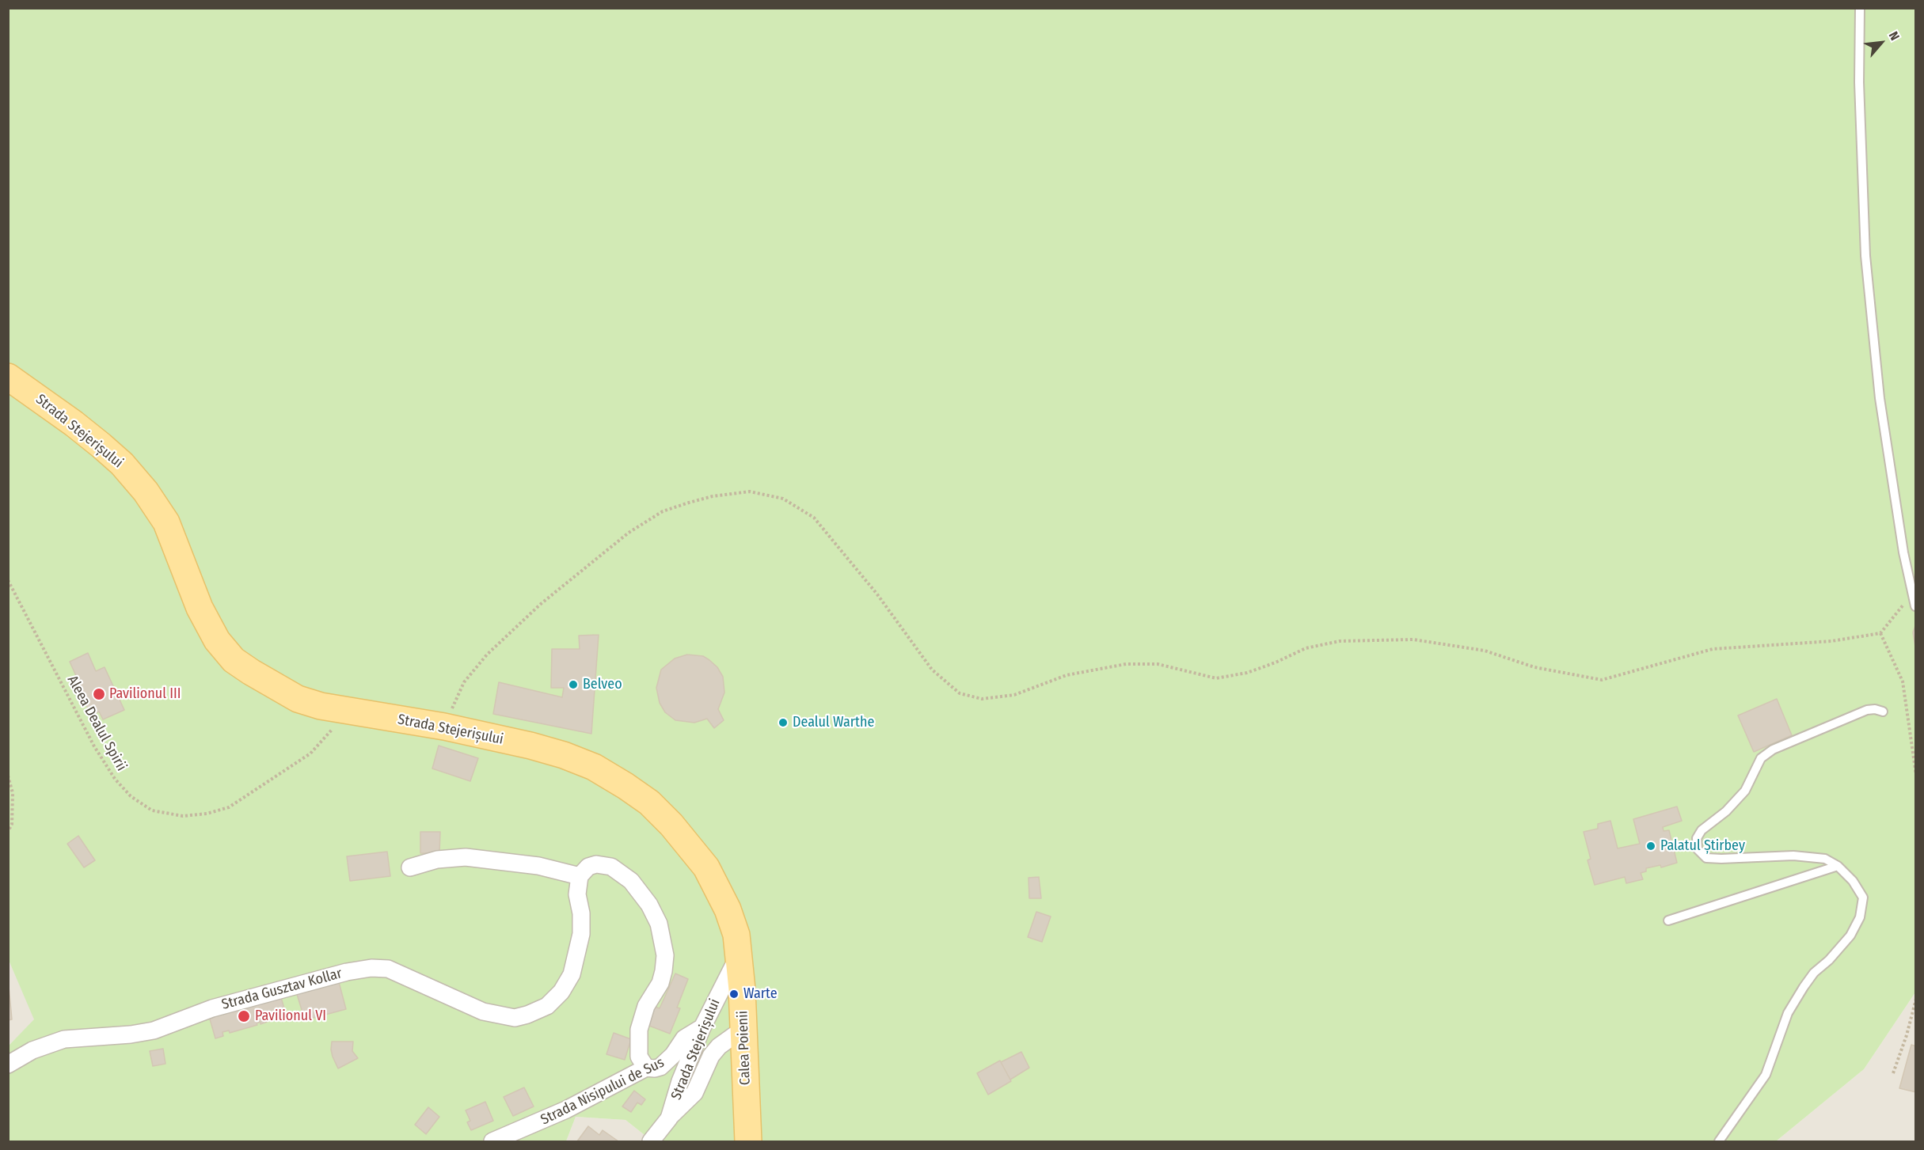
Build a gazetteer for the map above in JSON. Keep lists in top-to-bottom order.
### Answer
{
  "streets": {
    "main road": ["Strada Stejerișului", "Calea Poienii"],
    "street": ["Strada Gusztav Kollar", "Strada Nisipului de Sus"],
    "path": ["Aleea Dealul Spirii"]
  },
  "crossings": [
    ["Strada Stejerișului", "Aleea Dealul Spirii"],
    ["Strada Stejerișului", "Calea Poienii"],
    ["Strada Stejerișului", "Strada Nisipului de Sus"]
  ],
  "places": [
    "Belveo",
    "Pavilionul III",
    "Dealul Warthe",
    "Palatul Știrbey",
    "Warte",
    "Pavilionul VI"
  ],
  "north": "top right"
}
